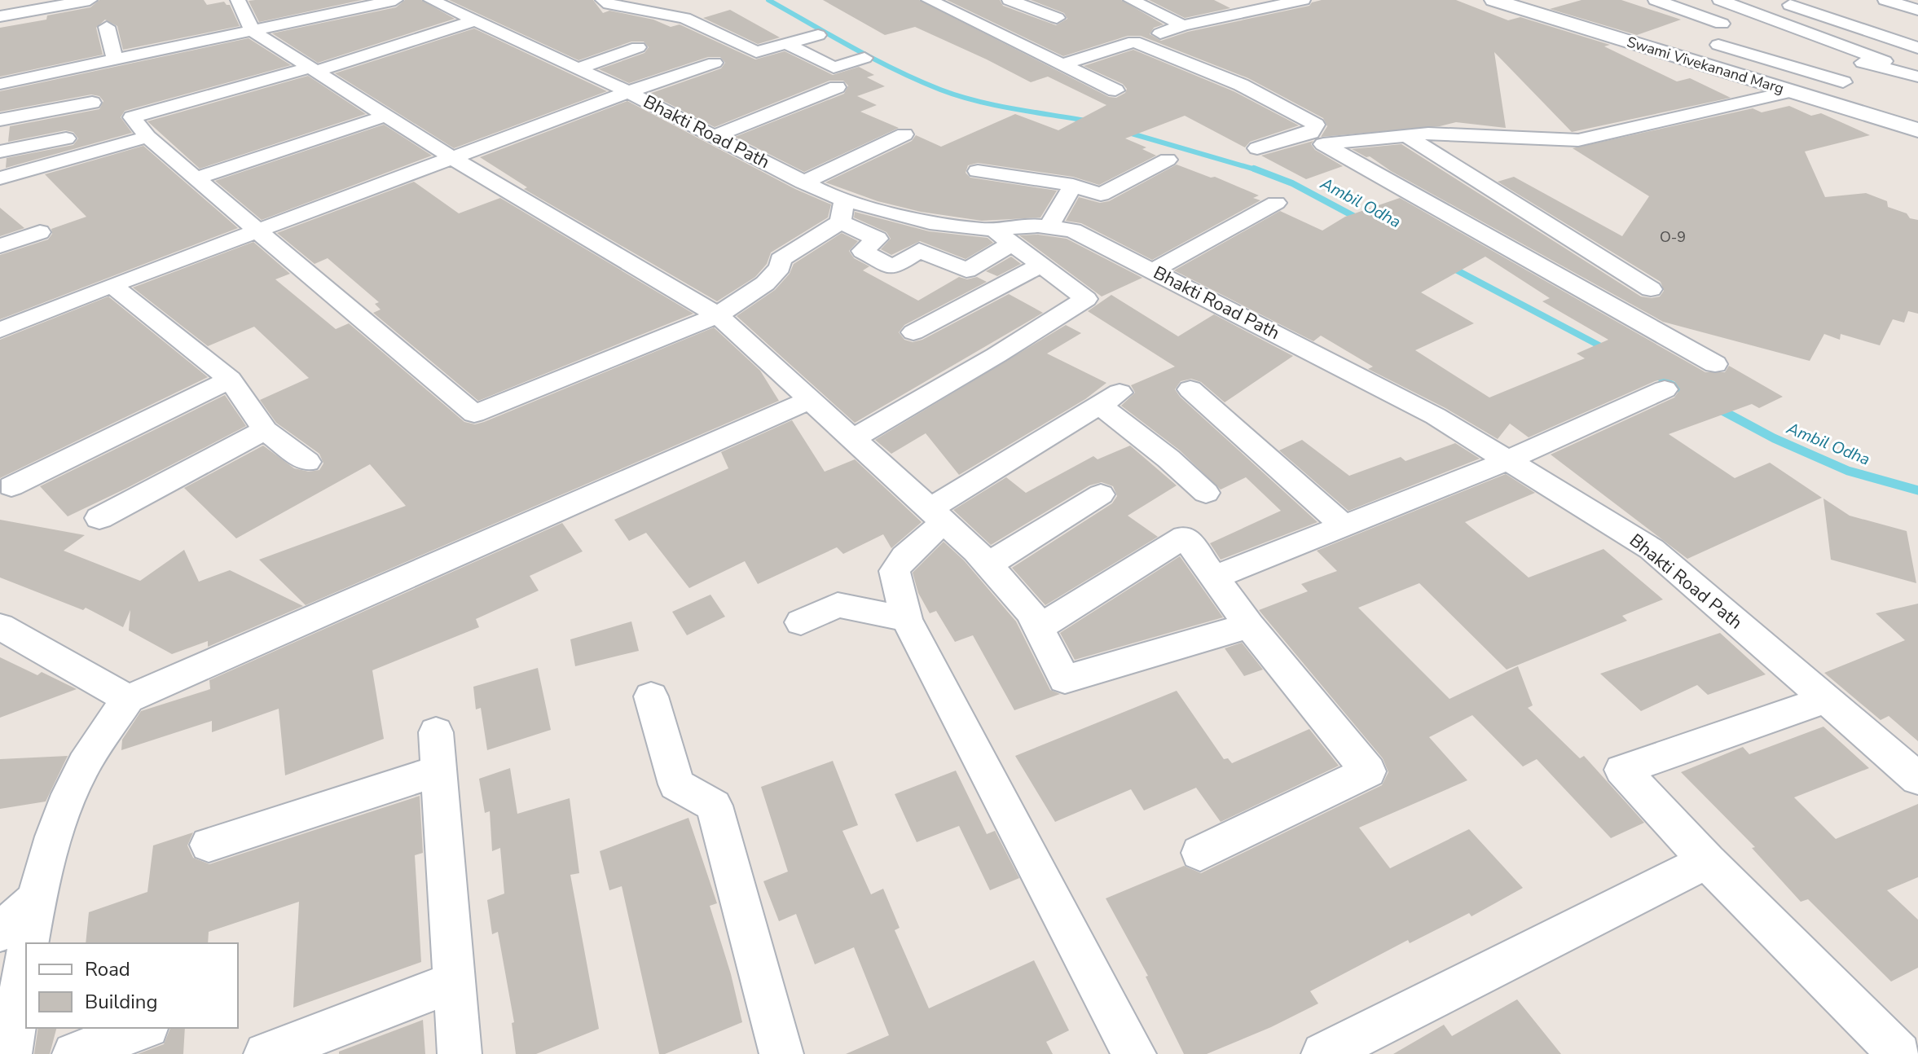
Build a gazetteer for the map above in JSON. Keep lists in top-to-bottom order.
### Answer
{
  "streets": {
    "main road": ["Swami Vivekanand Marg"],
    "street": ["Bhakti Road Path"]
  },
  "water": ["Ambil Odha"],
  "house_numbers": ["O-9"],
  "legend": ["Road", "Building"]
}
